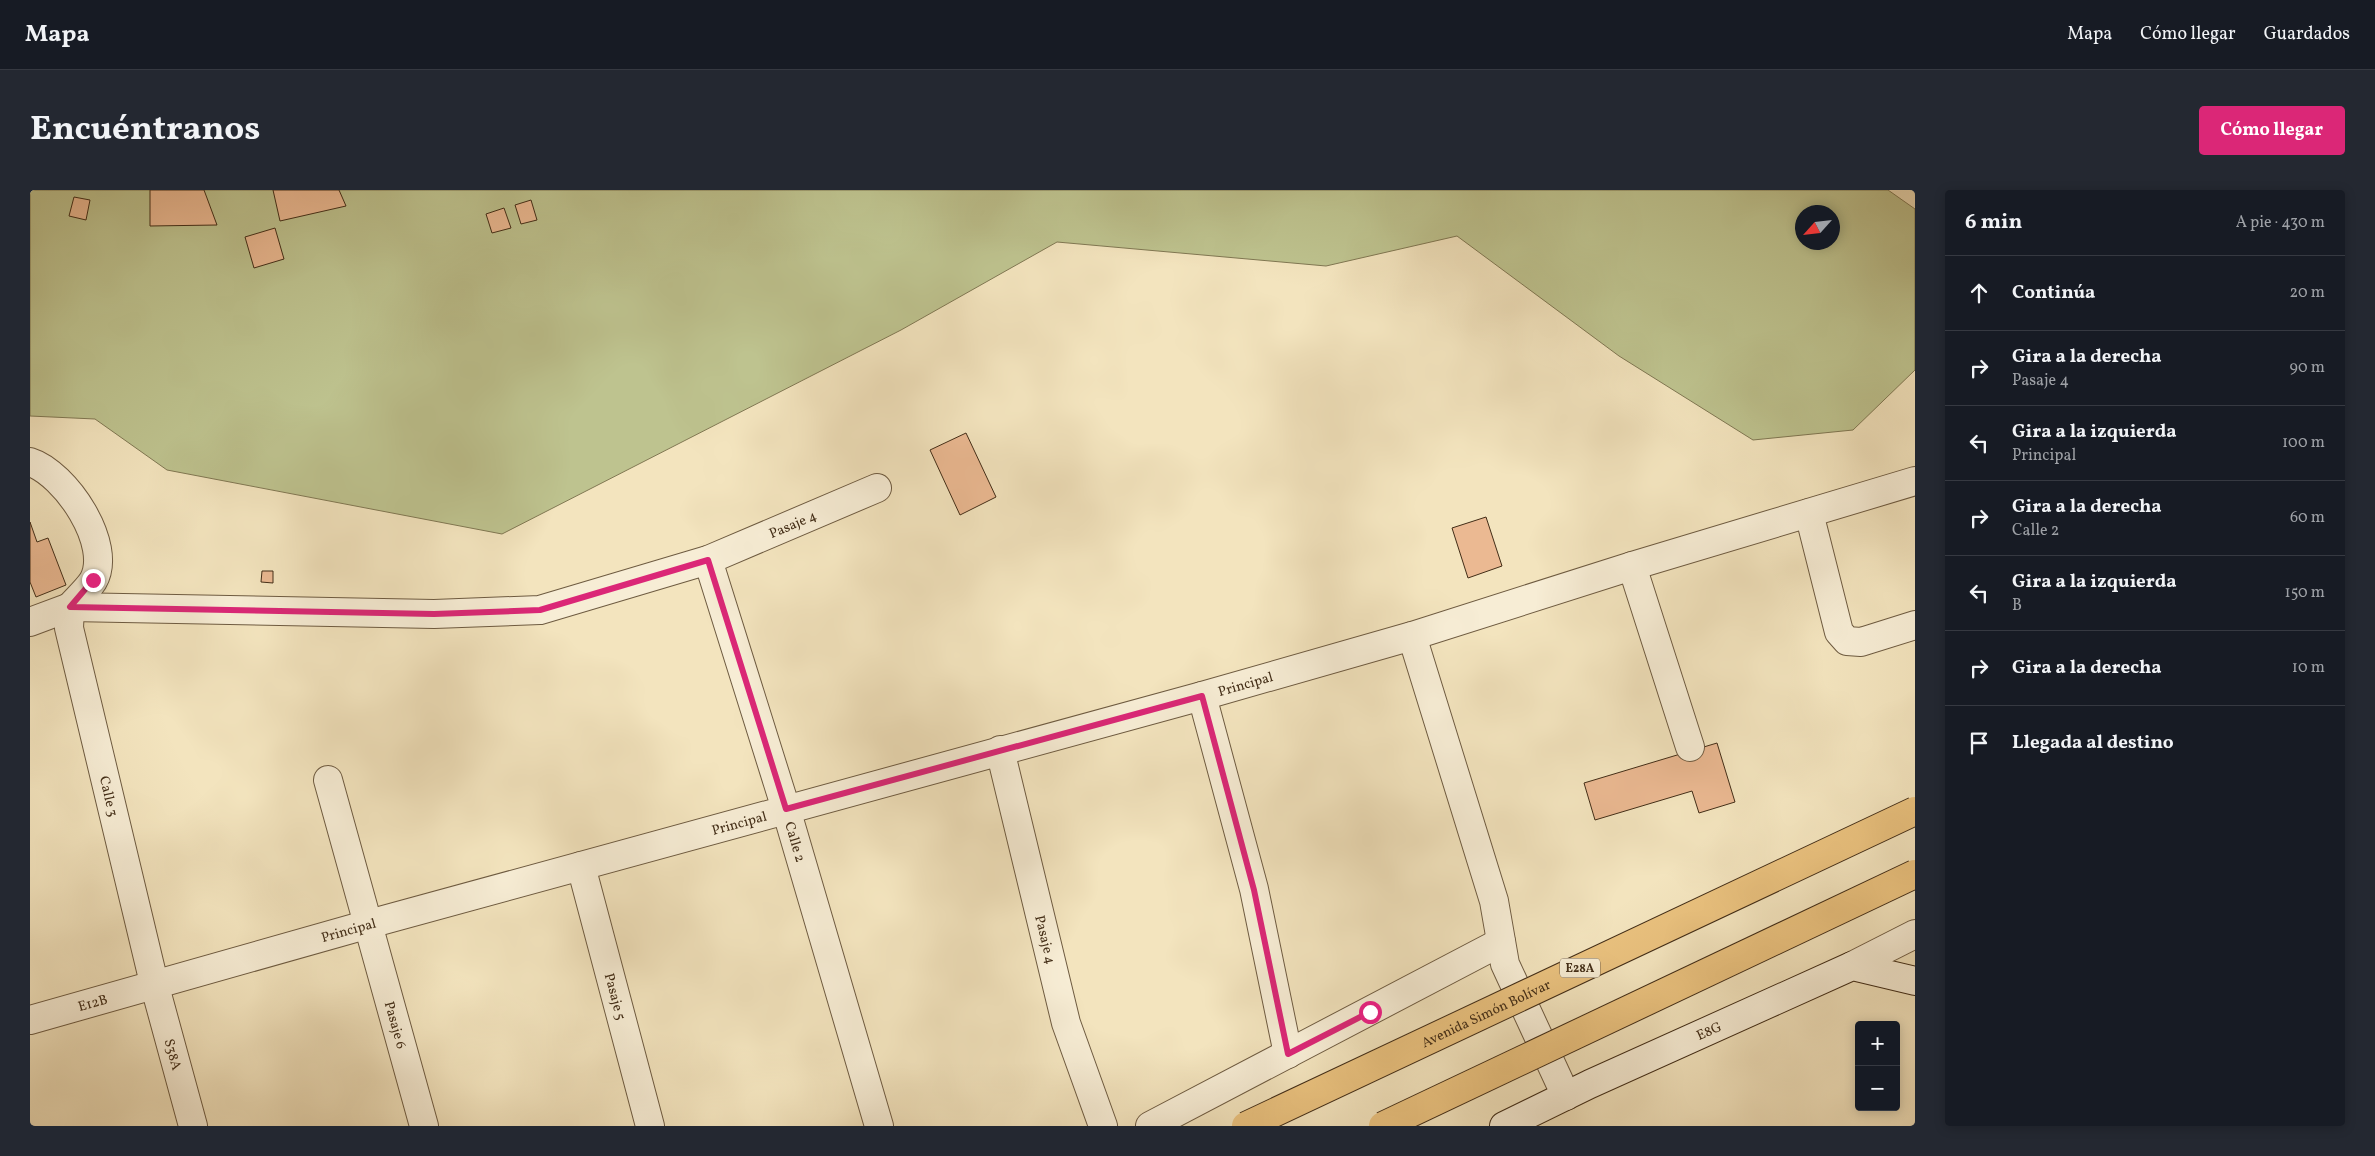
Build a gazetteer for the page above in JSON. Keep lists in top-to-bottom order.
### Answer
{
  "streets": {
    "highway": ["E28A", "Avenida Simón Bolívar"],
    "street": [
      "Pasaje 4",
      "Principal",
      "Calle 3",
      "Calle 2",
      "Pasaje 5",
      "E12B",
      "Pasaje 6",
      "E8G",
      "S38A"
    ]
  },
  "crossings": [
    ["Pasaje 4", "Principal"],
    ["Pasaje 4", "Calle 3"],
    ["Pasaje 4", "Calle 2"],
    ["Principal", "Calle 3"],
    ["Principal", "Calle 2"],
    ["Principal", "Pasaje 5"],
    ["Principal", "E12B"],
    ["Principal", "Pasaje 6"],
    ["Principal", "S38A"],
    ["Calle 3", "E12B"],
    ["Calle 3", "S38A"],
    ["E12B", "S38A"]
  ],
  "north": "bottom left",
  "page": {
    "header": "Mapa",
    "nav": ["Mapa", "Cómo llegar", "Guardados"],
    "title": "Encuéntranos",
    "buttons": "Cómo llegar",
    "heading": ["6 min", "A pie · 430 m"],
    "list": [
      ["Continúa", "20 m"],
      ["Gira a la derecha", "Pasaje 4", "90 m"],
      ["Gira a la izquierda", "Principal", "100 m"],
      ["Gira a la derecha", "Calle 2", "60 m"],
      ["Gira a la izquierda", "B", "150 m"],
      ["Gira a la derecha", "10 m"],
      "Llegada al destino"
    ],
    "map_buttons": ["+", "−"]
  }
}
